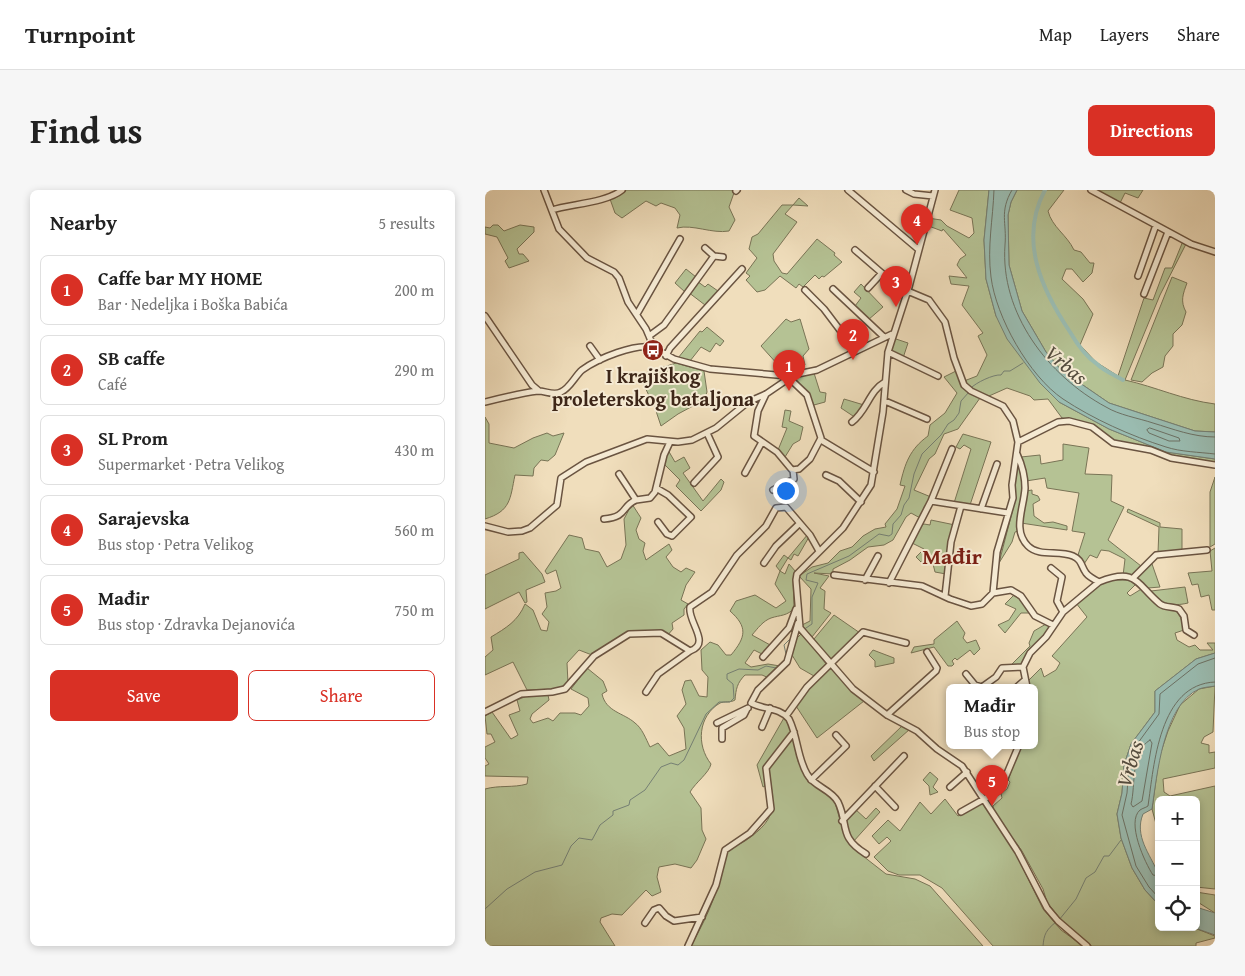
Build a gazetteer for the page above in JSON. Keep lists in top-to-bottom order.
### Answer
{
  "districts": ["Mađir"],
  "water": ["Vrbas"],
  "places": {
    "bus stop": ["I krajiškog proleterskog bataljona"]
  },
  "page": {
    "header": "Turnpoint",
    "nav": ["Map", "Layers", "Share"],
    "title": "Find us",
    "buttons": [
      "Directions",
      ["Save", "Share"]
    ],
    "heading": ["Nearby", "5 results"],
    "pins": [
      "4",
      "3",
      "2",
      "1",
      "5"
    ],
    "list": [
      {
        "mark": "1",
        "name": "Caffe bar MY HOME",
        "note": "Bar · Nedeljka i Boška Babića",
        "value": "200 m"
      },
      {
        "mark": "2",
        "name": "SB caffe",
        "note": "Café",
        "value": "290 m"
      },
      {
        "mark": "3",
        "name": "SL Prom",
        "note": "Supermarket · Petra Velikog",
        "value": "430 m"
      },
      {
        "mark": "4",
        "name": "Sarajevska",
        "note": "Bus stop · Petra Velikog",
        "value": "560 m"
      },
      {
        "mark": "5",
        "name": "Mađir",
        "note": "Bus stop · Zdravka Dejanovića",
        "value": "750 m"
      }
    ],
    "popup": ["Mađir", "Bus stop"],
    "map_buttons": ["+", "−"]
  }
}
